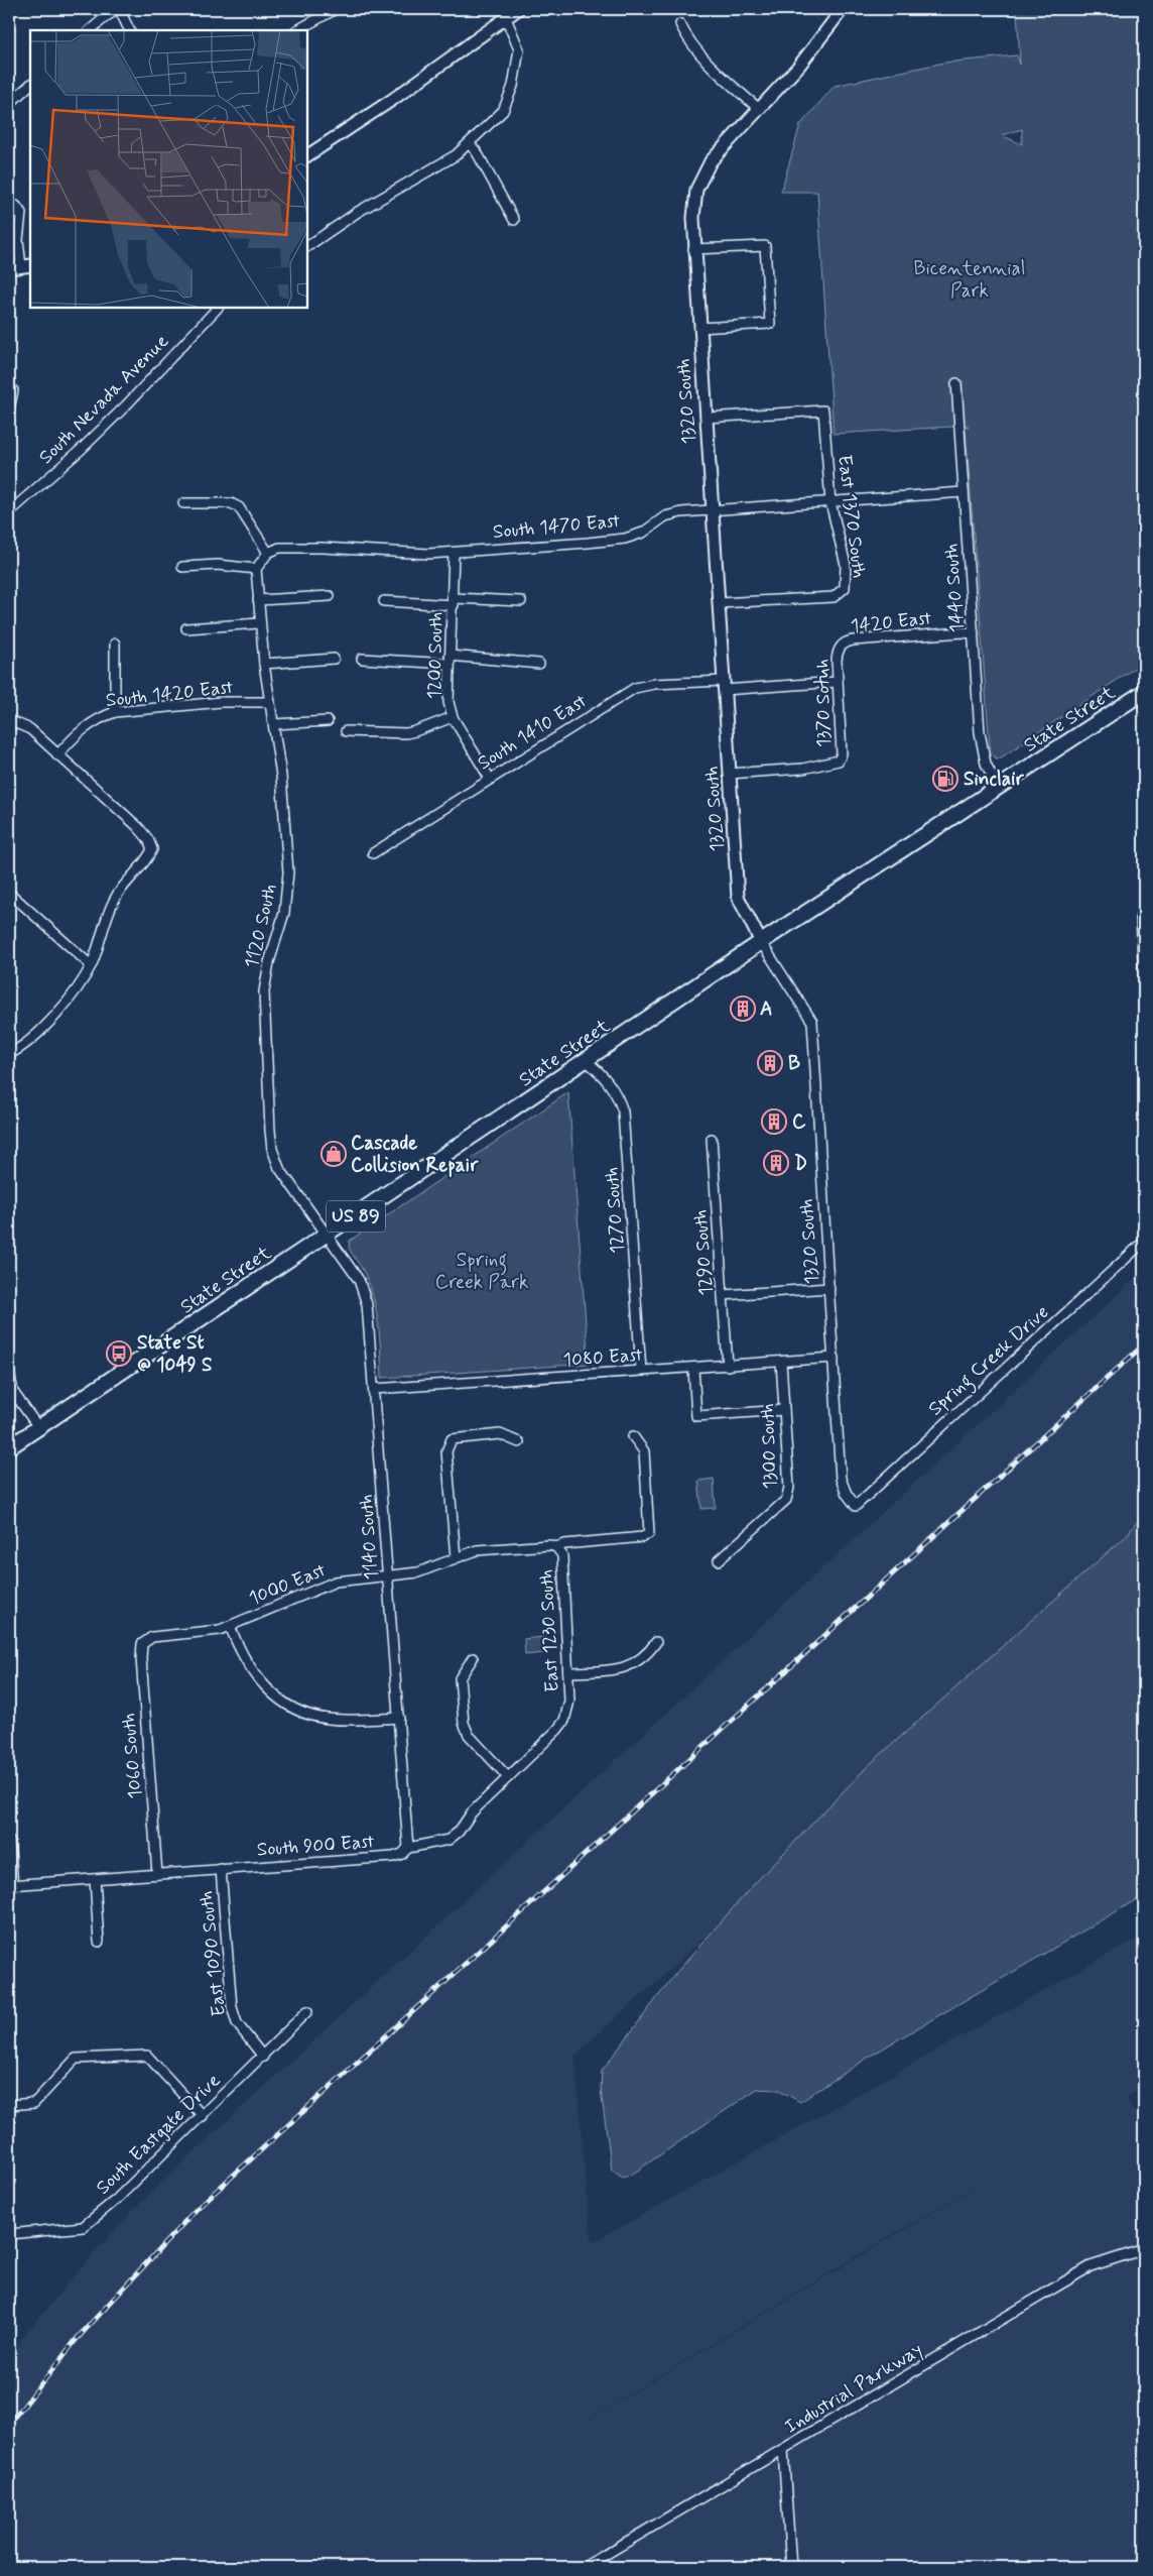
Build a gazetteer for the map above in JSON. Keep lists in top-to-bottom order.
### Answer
{
  "streets": {
    "main road": ["State Street", "US 89"],
    "street": [
      "South Nevada Avenue",
      "1320 South",
      "East 1370 South",
      "South 1470 East",
      "1440 South",
      "1420 East",
      "1200 South",
      "South 1420 East",
      "1370 Sotuh",
      "South 1410 East",
      "1120 South",
      "1270 South",
      "1290 South",
      "1080 East",
      "Spring Creek Drive",
      "1300 South",
      "1140 South",
      "1000 East",
      "East 1230 South",
      "1060 South",
      "South 900 East",
      "East 1090 South",
      "South Eastgate Drive",
      "Industrial Parkway"
    ]
  },
  "crossings": [
    ["1320 South", "East 1370 South"],
    ["1320 South", "South 1470 East"],
    ["1320 South", "1370 Sotuh"],
    ["1320 South", "State Street"],
    ["1320 South", "South 1410 East"],
    ["1320 South", "1080 East"],
    ["1320 South", "Spring Creek Drive"],
    ["East 1370 South", "South 1470 East"],
    ["South 1470 East", "1440 South"],
    ["South 1470 East", "1200 South"],
    ["1440 South", "1420 East"],
    ["1440 South", "State Street"],
    ["1420 East", "1370 Sotuh"],
    ["1200 South", "South 1410 East"],
    ["South 1420 East", "1120 South"],
    ["1370 Sotuh", "South 1410 East"],
    ["State Street", "1120 South"],
    ["State Street", "1270 South"],
    ["State Street", "1140 South"],
    ["1120 South", "1140 South"],
    ["1270 South", "1080 East"],
    ["1290 South", "1080 East"],
    ["1080 East", "1300 South"],
    ["1080 East", "1140 South"],
    ["1140 South", "1000 East"],
    ["1140 South", "South 900 East"],
    ["1000 East", "East 1230 South"],
    ["1000 East", "1060 South"],
    ["East 1230 South", "South 900 East"],
    ["1060 South", "South 900 East"],
    ["South 900 East", "East 1090 South"],
    ["East 1090 South", "South Eastgate Drive"]
  ],
  "parks": ["Bicentennial Park", "Spring Creek Park"],
  "places": {
    "fuel station": ["Sinclair"],
    "building": [
      "A",
      "B",
      "C",
      "D"
    ],
    "shop": ["Cascade Collision Repair"],
    "bus stop": ["State St @ 1049 S"]
  }
}
